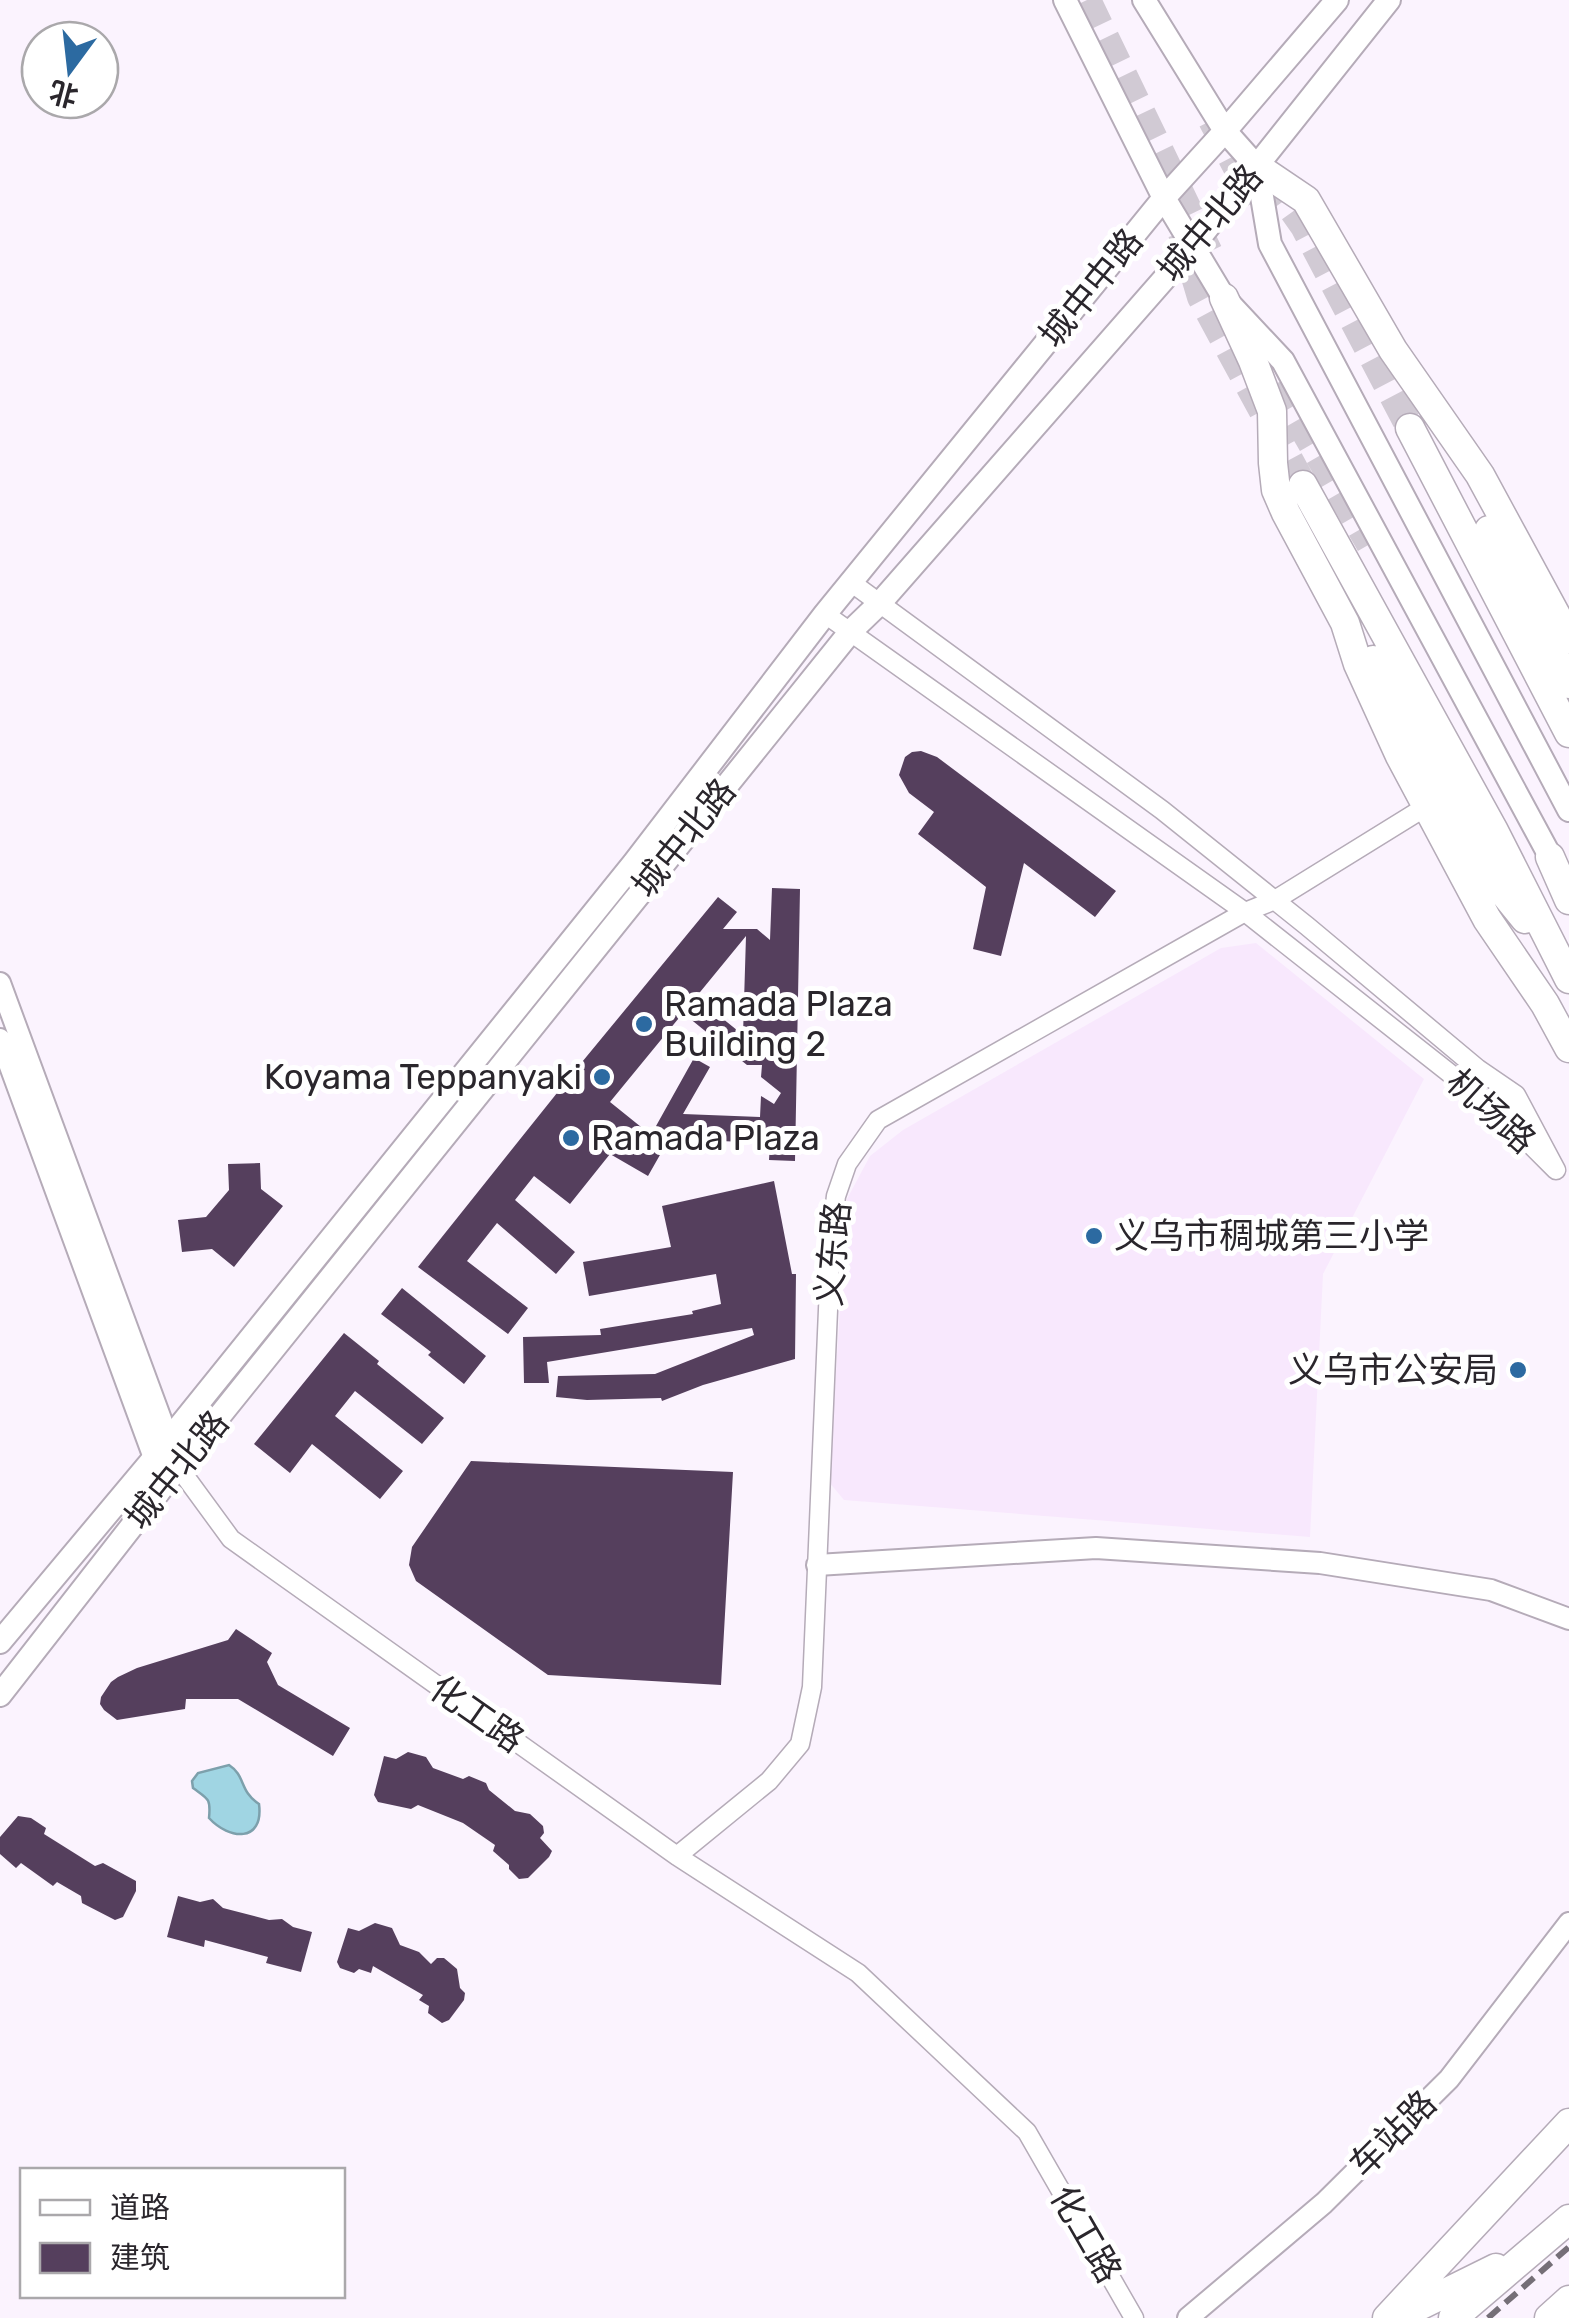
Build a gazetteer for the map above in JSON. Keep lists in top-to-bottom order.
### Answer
{
  "streets": {
    "main road": ["城中北路", "城中中路"],
    "street": [
      "机场路",
      "义东路",
      "化工路",
      "车站路"
    ]
  },
  "crossings": [
    ["城中北路", "城中中路"],
    ["城中北路", "机场路"],
    ["城中北路", "化工路"],
    ["城中中路", "机场路"],
    ["机场路", "义东路"],
    ["义东路", "化工路"]
  ],
  "places": [
    "Ramada Plaza Building 2",
    "Koyama Teppanyaki",
    "Ramada Plaza",
    "义乌市稠城第三小学",
    "义乌市公安局"
  ],
  "legend": ["道路", "建筑"],
  "north": "bottom"
}
